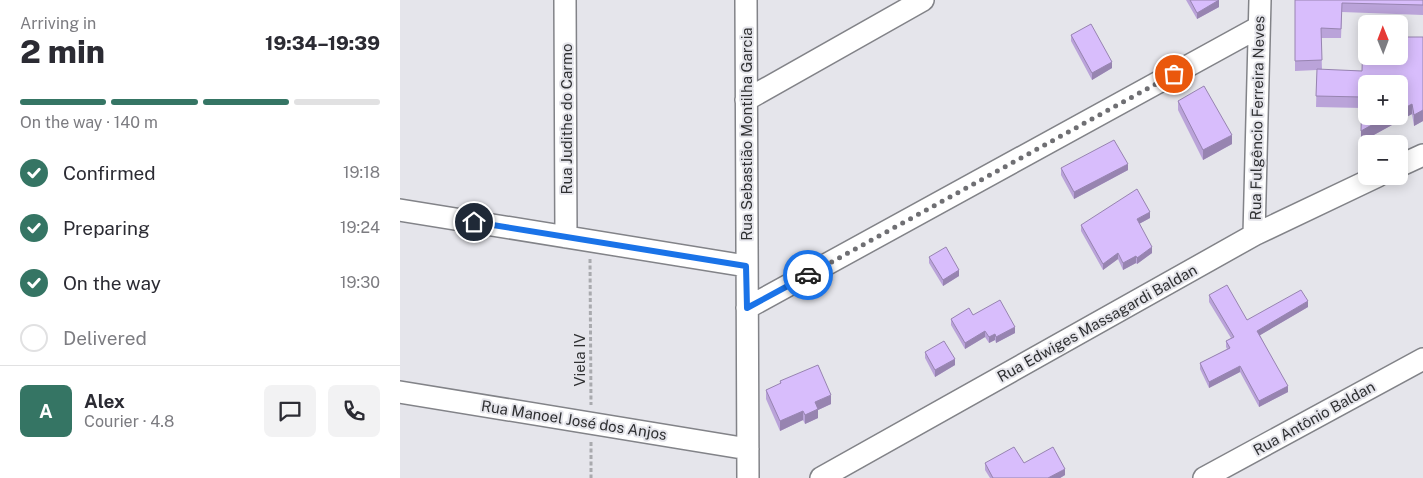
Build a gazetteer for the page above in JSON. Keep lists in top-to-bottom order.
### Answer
{
  "streets": {
    "street": [
      "Rua Fulgêncio Ferreira Neves",
      "Rua Judithe do Carmo",
      "Rua Sebastião Montilha Garcia",
      "Rua Edwiges Massagardi Baldan",
      "Rua Antônio Baldan",
      "Rua Manoel José dos Anjos"
    ],
    "path": ["Viela IV"]
  },
  "crossings": [
    ["Rua Fulgêncio Ferreira Neves", "Rua Edwiges Massagardi Baldan"],
    ["Rua Sebastião Montilha Garcia", "Rua Manoel José dos Anjos"],
    ["Viela IV", "Rua Manoel José dos Anjos"]
  ],
  "north": "top",
  "page": {
    "heading": ["2 min", "Arriving in", "19:34–19:39"],
    "panel": ["Alex", "Courier · 4.8"],
    "map_buttons": ["+", "−"],
    "bar": "On the way · 140 m",
    "list": [
      ["Confirmed", "19:18"],
      ["Preparing", "19:24"],
      ["On the way", "19:30"],
      "Delivered"
    ],
    "round": "A"
  }
}
